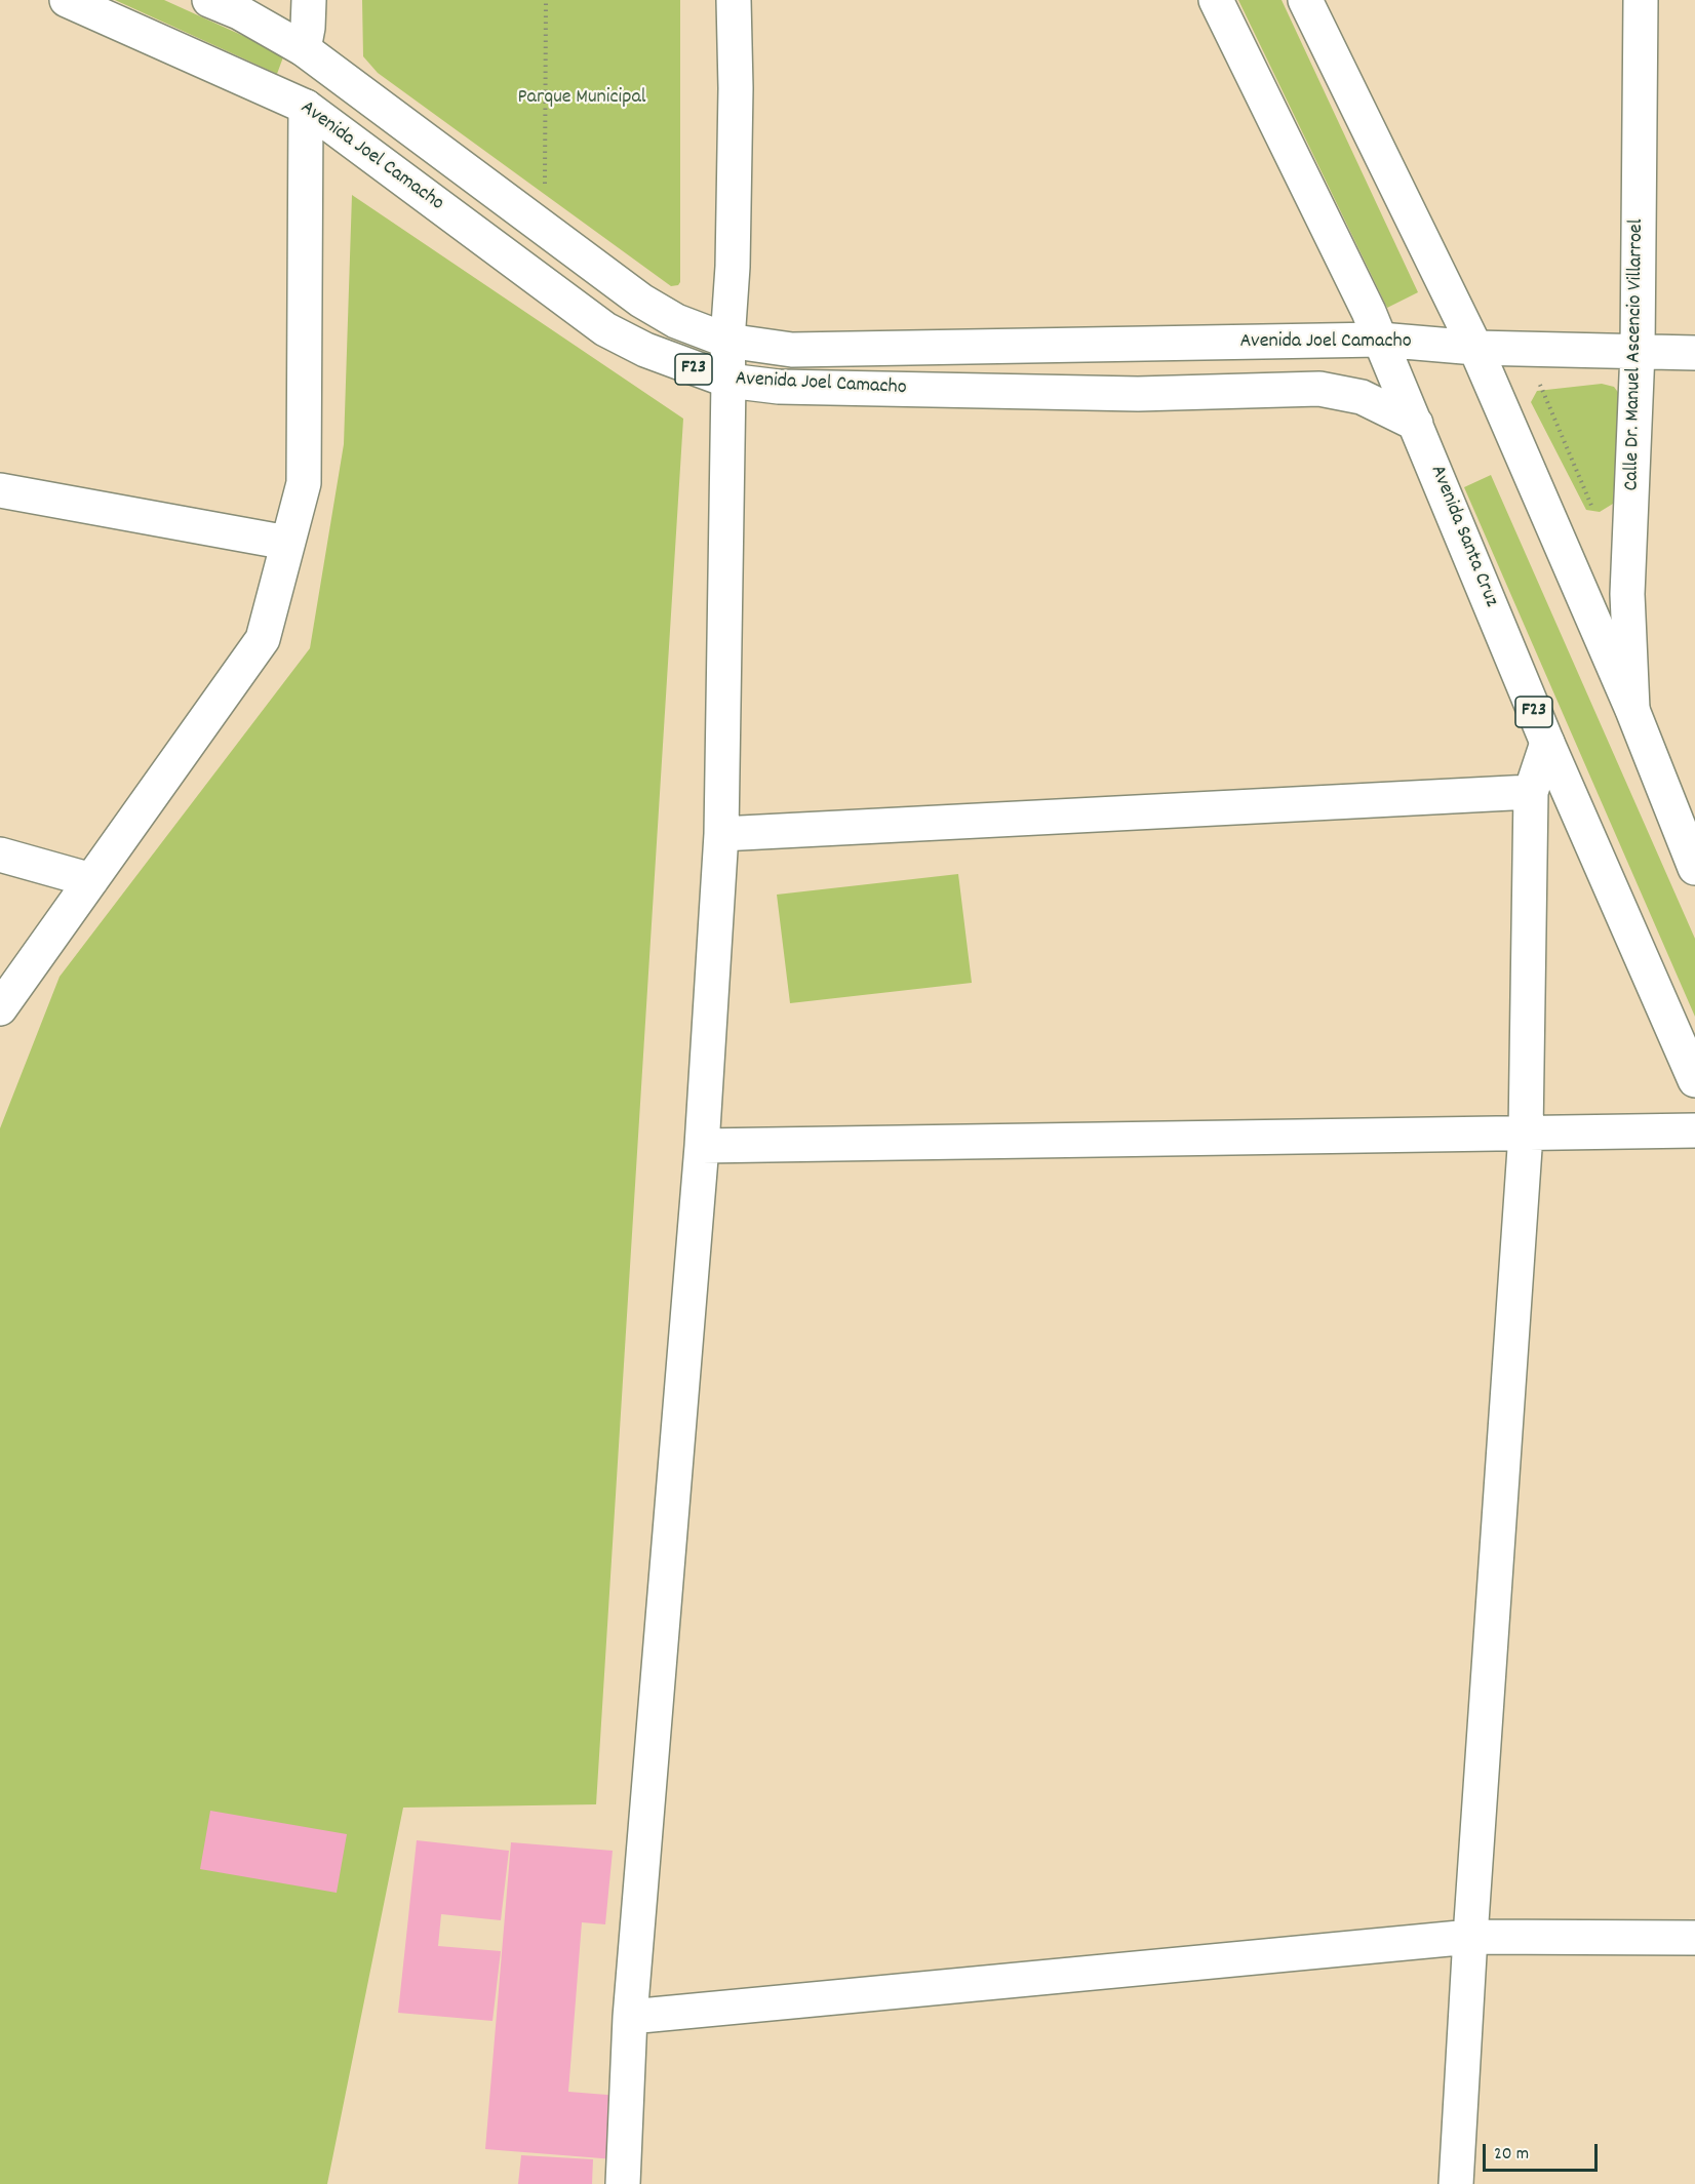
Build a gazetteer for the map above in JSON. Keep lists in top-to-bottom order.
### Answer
{
  "streets": {
    "main road": [
      "Avenida Joel Camacho",
      "Calle Dr. Manuel Ascencio Villarroel",
      "F23",
      "Avenida Santa Cruz"
    ]
  },
  "crossings": [
    ["Avenida Joel Camacho", "Calle Dr. Manuel Ascencio Villarroel"],
    ["Avenida Joel Camacho", "Avenida Santa Cruz"]
  ],
  "parks": ["Parque Municipal"],
  "scale_bar": "20 m"
}
